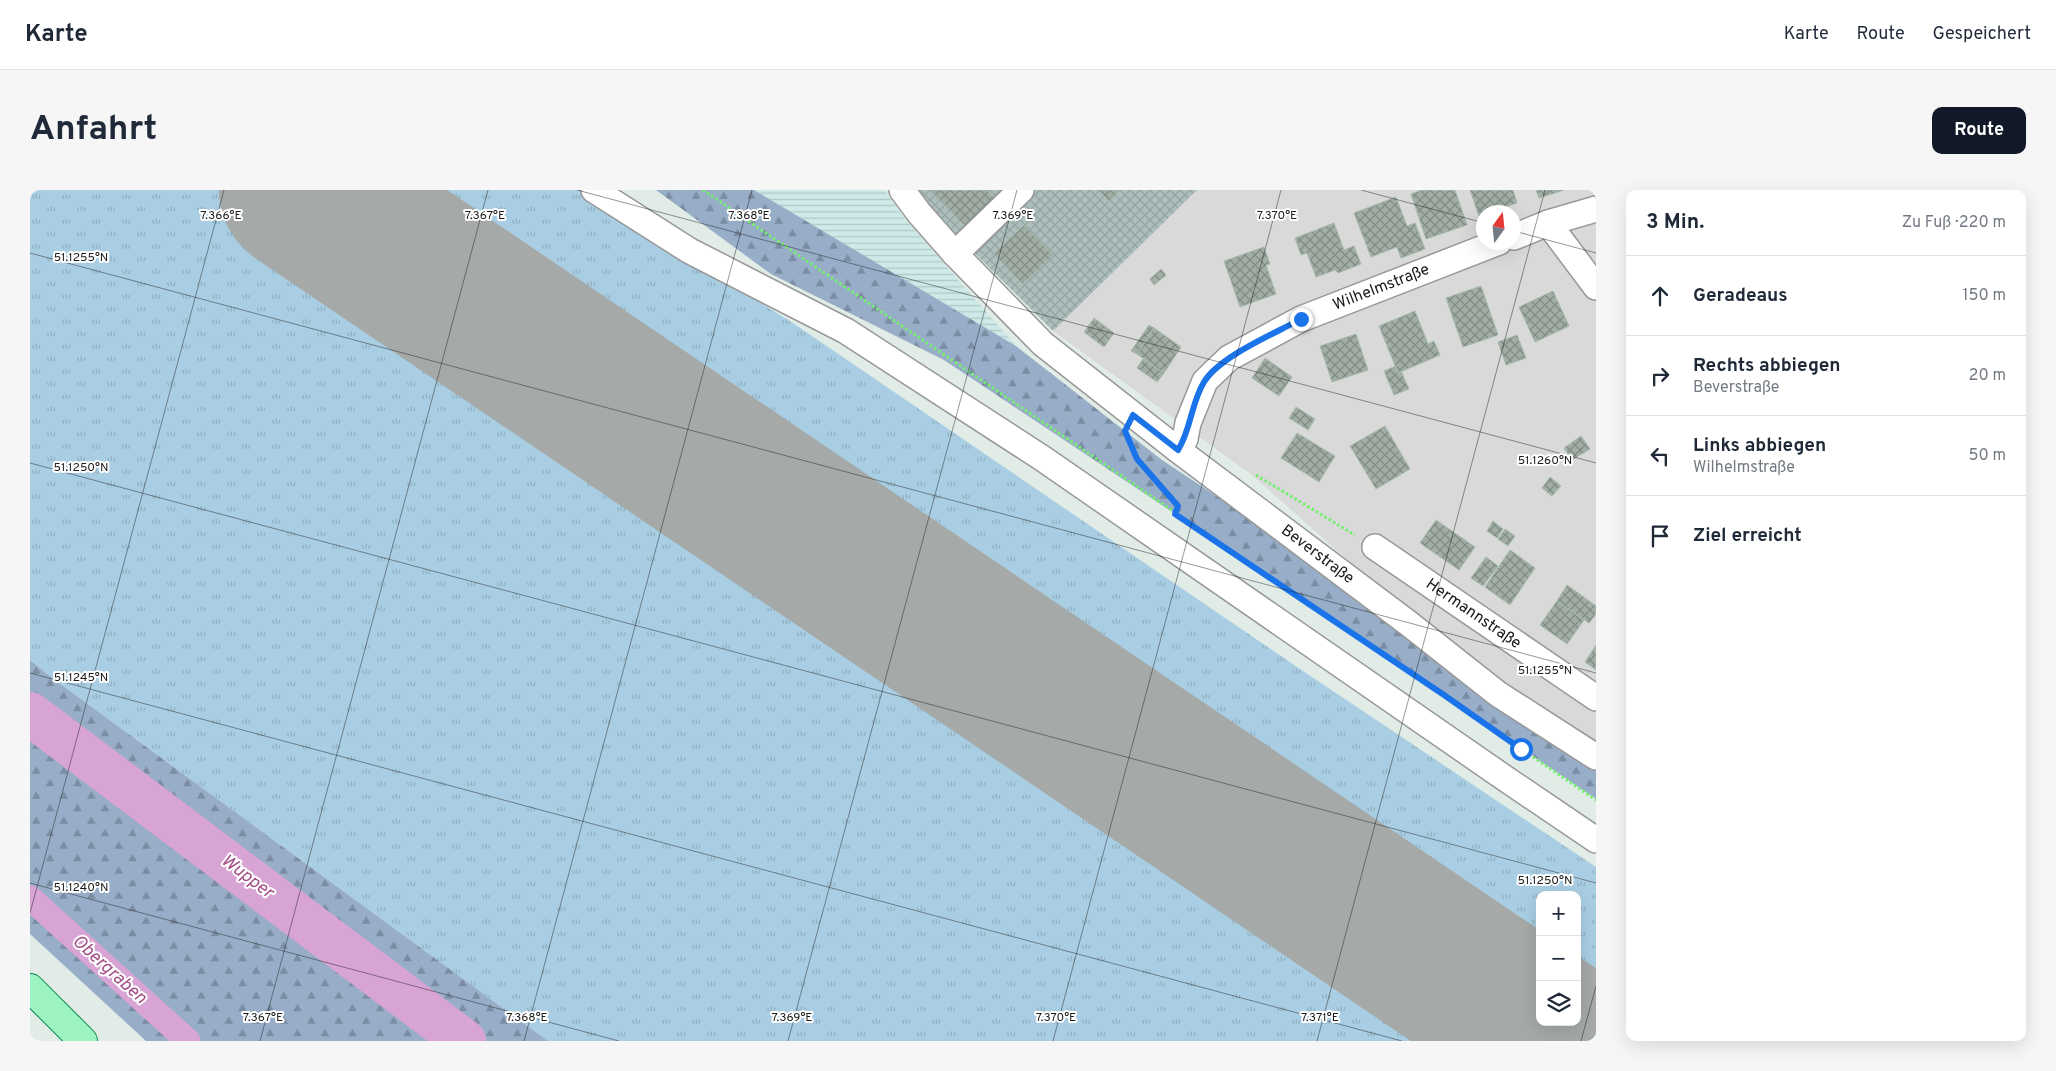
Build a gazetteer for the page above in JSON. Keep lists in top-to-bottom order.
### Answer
{
  "streets": {
    "street": ["Wilhelmstraße", "Beverstraße", "Hermannstraße"]
  },
  "crossings": [
    ["Wilhelmstraße", "Beverstraße"]
  ],
  "water": ["Wupper", "Obergraben"],
  "north": "top",
  "page": {
    "header": "Karte",
    "nav": ["Karte", "Route", "Gespeichert"],
    "buttons": "Route",
    "title": "Anfahrt",
    "heading": ["3 Min.", "Zu Fuß · 220 m"],
    "list": [
      ["Geradeaus", "150 m"],
      ["Rechts abbiegen", "Beverstraße", "20 m"],
      ["Links abbiegen", "Wilhelmstraße", "50 m"],
      "Ziel erreicht"
    ],
    "map_buttons": ["+", "−"]
  },
  "coordinates": [
    "7.367°E",
    "7.368°E",
    "7.369°E",
    "7.370°E",
    "7.366°E",
    "51.1255°N",
    "51.1260°N",
    "51.1250°N",
    "51.1245°N",
    "51.1240°N",
    "7.371°E"
  ]
}
